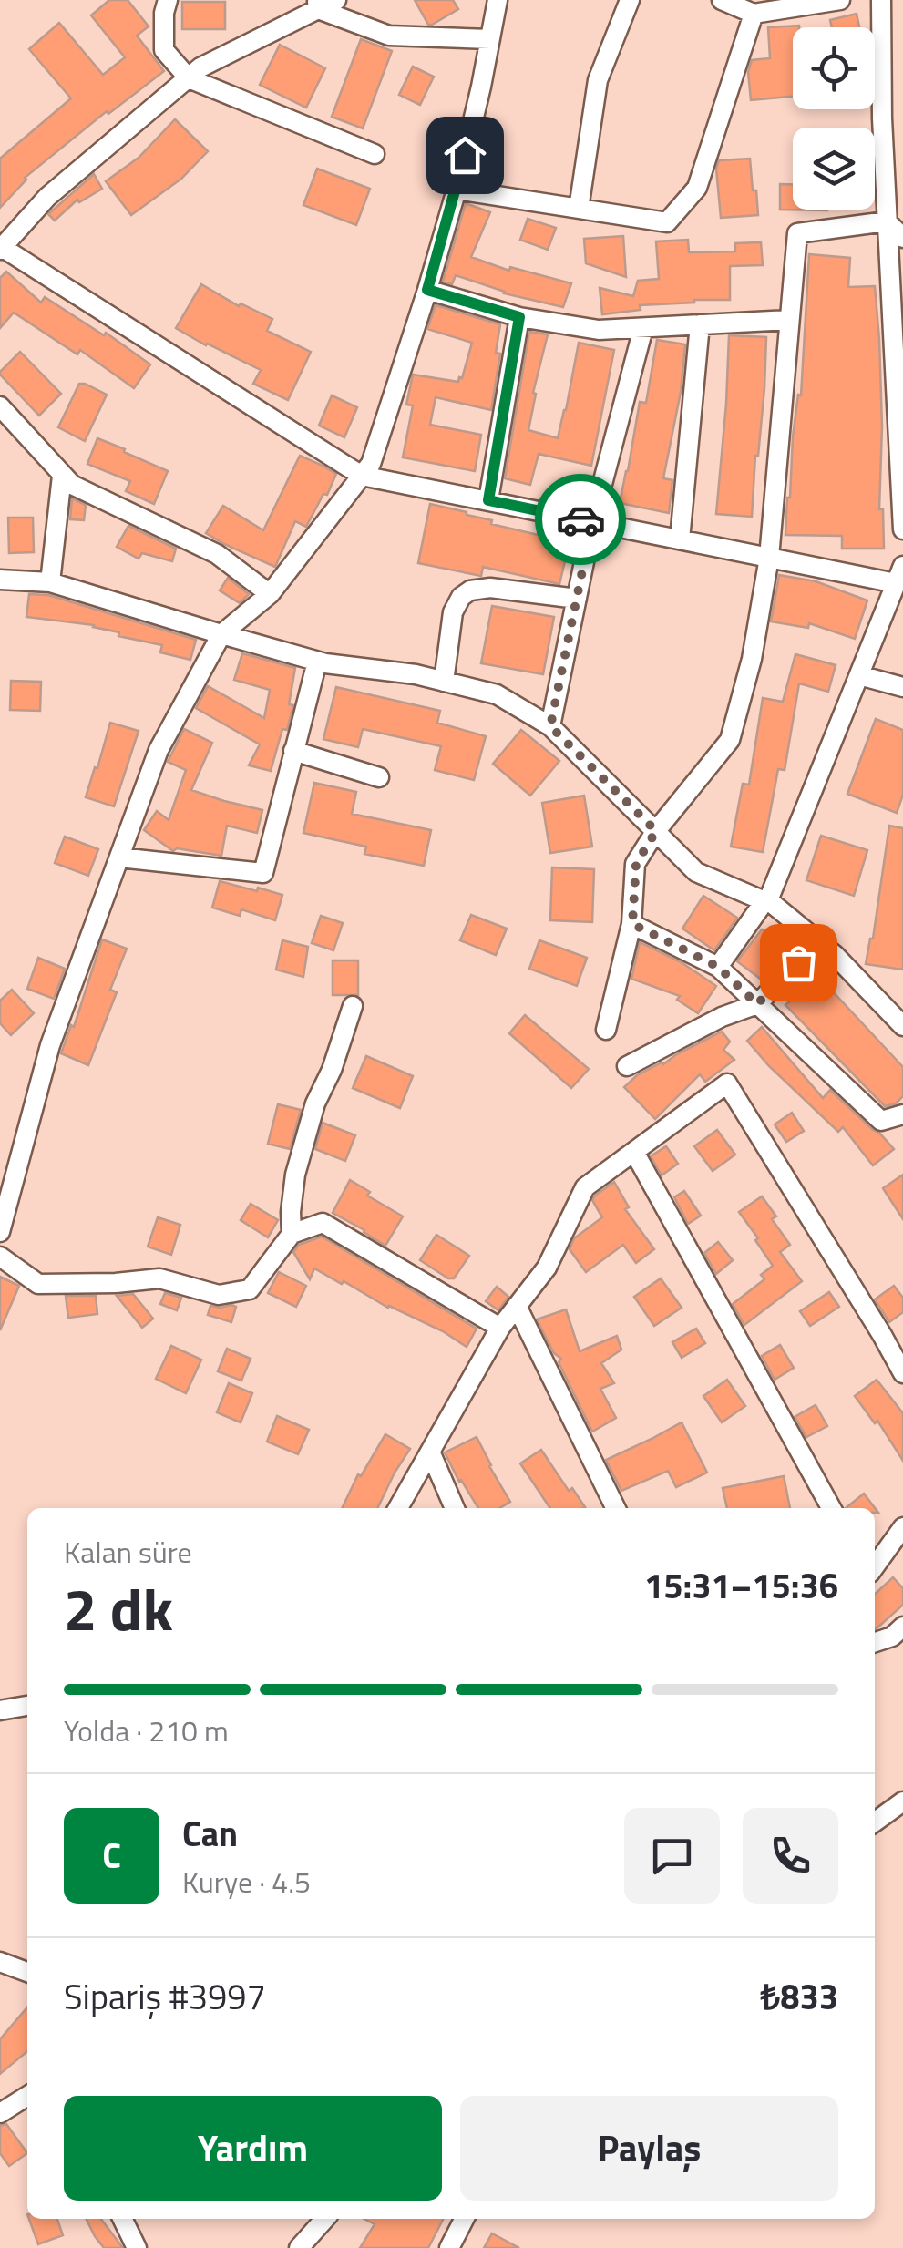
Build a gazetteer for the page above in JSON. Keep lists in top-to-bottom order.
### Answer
{
  "page": {
    "heading": ["2 dk", "Kalan süre", "15:31–15:36"],
    "panel": [
      "Can",
      "Kurye · 4.5",
      "Sipariş #3997",
      "₺833"
    ],
    "bar": "Yolda · 210 m",
    "round": "C",
    "buttons": ["Yardım", "Paylaş"]
  }
}
